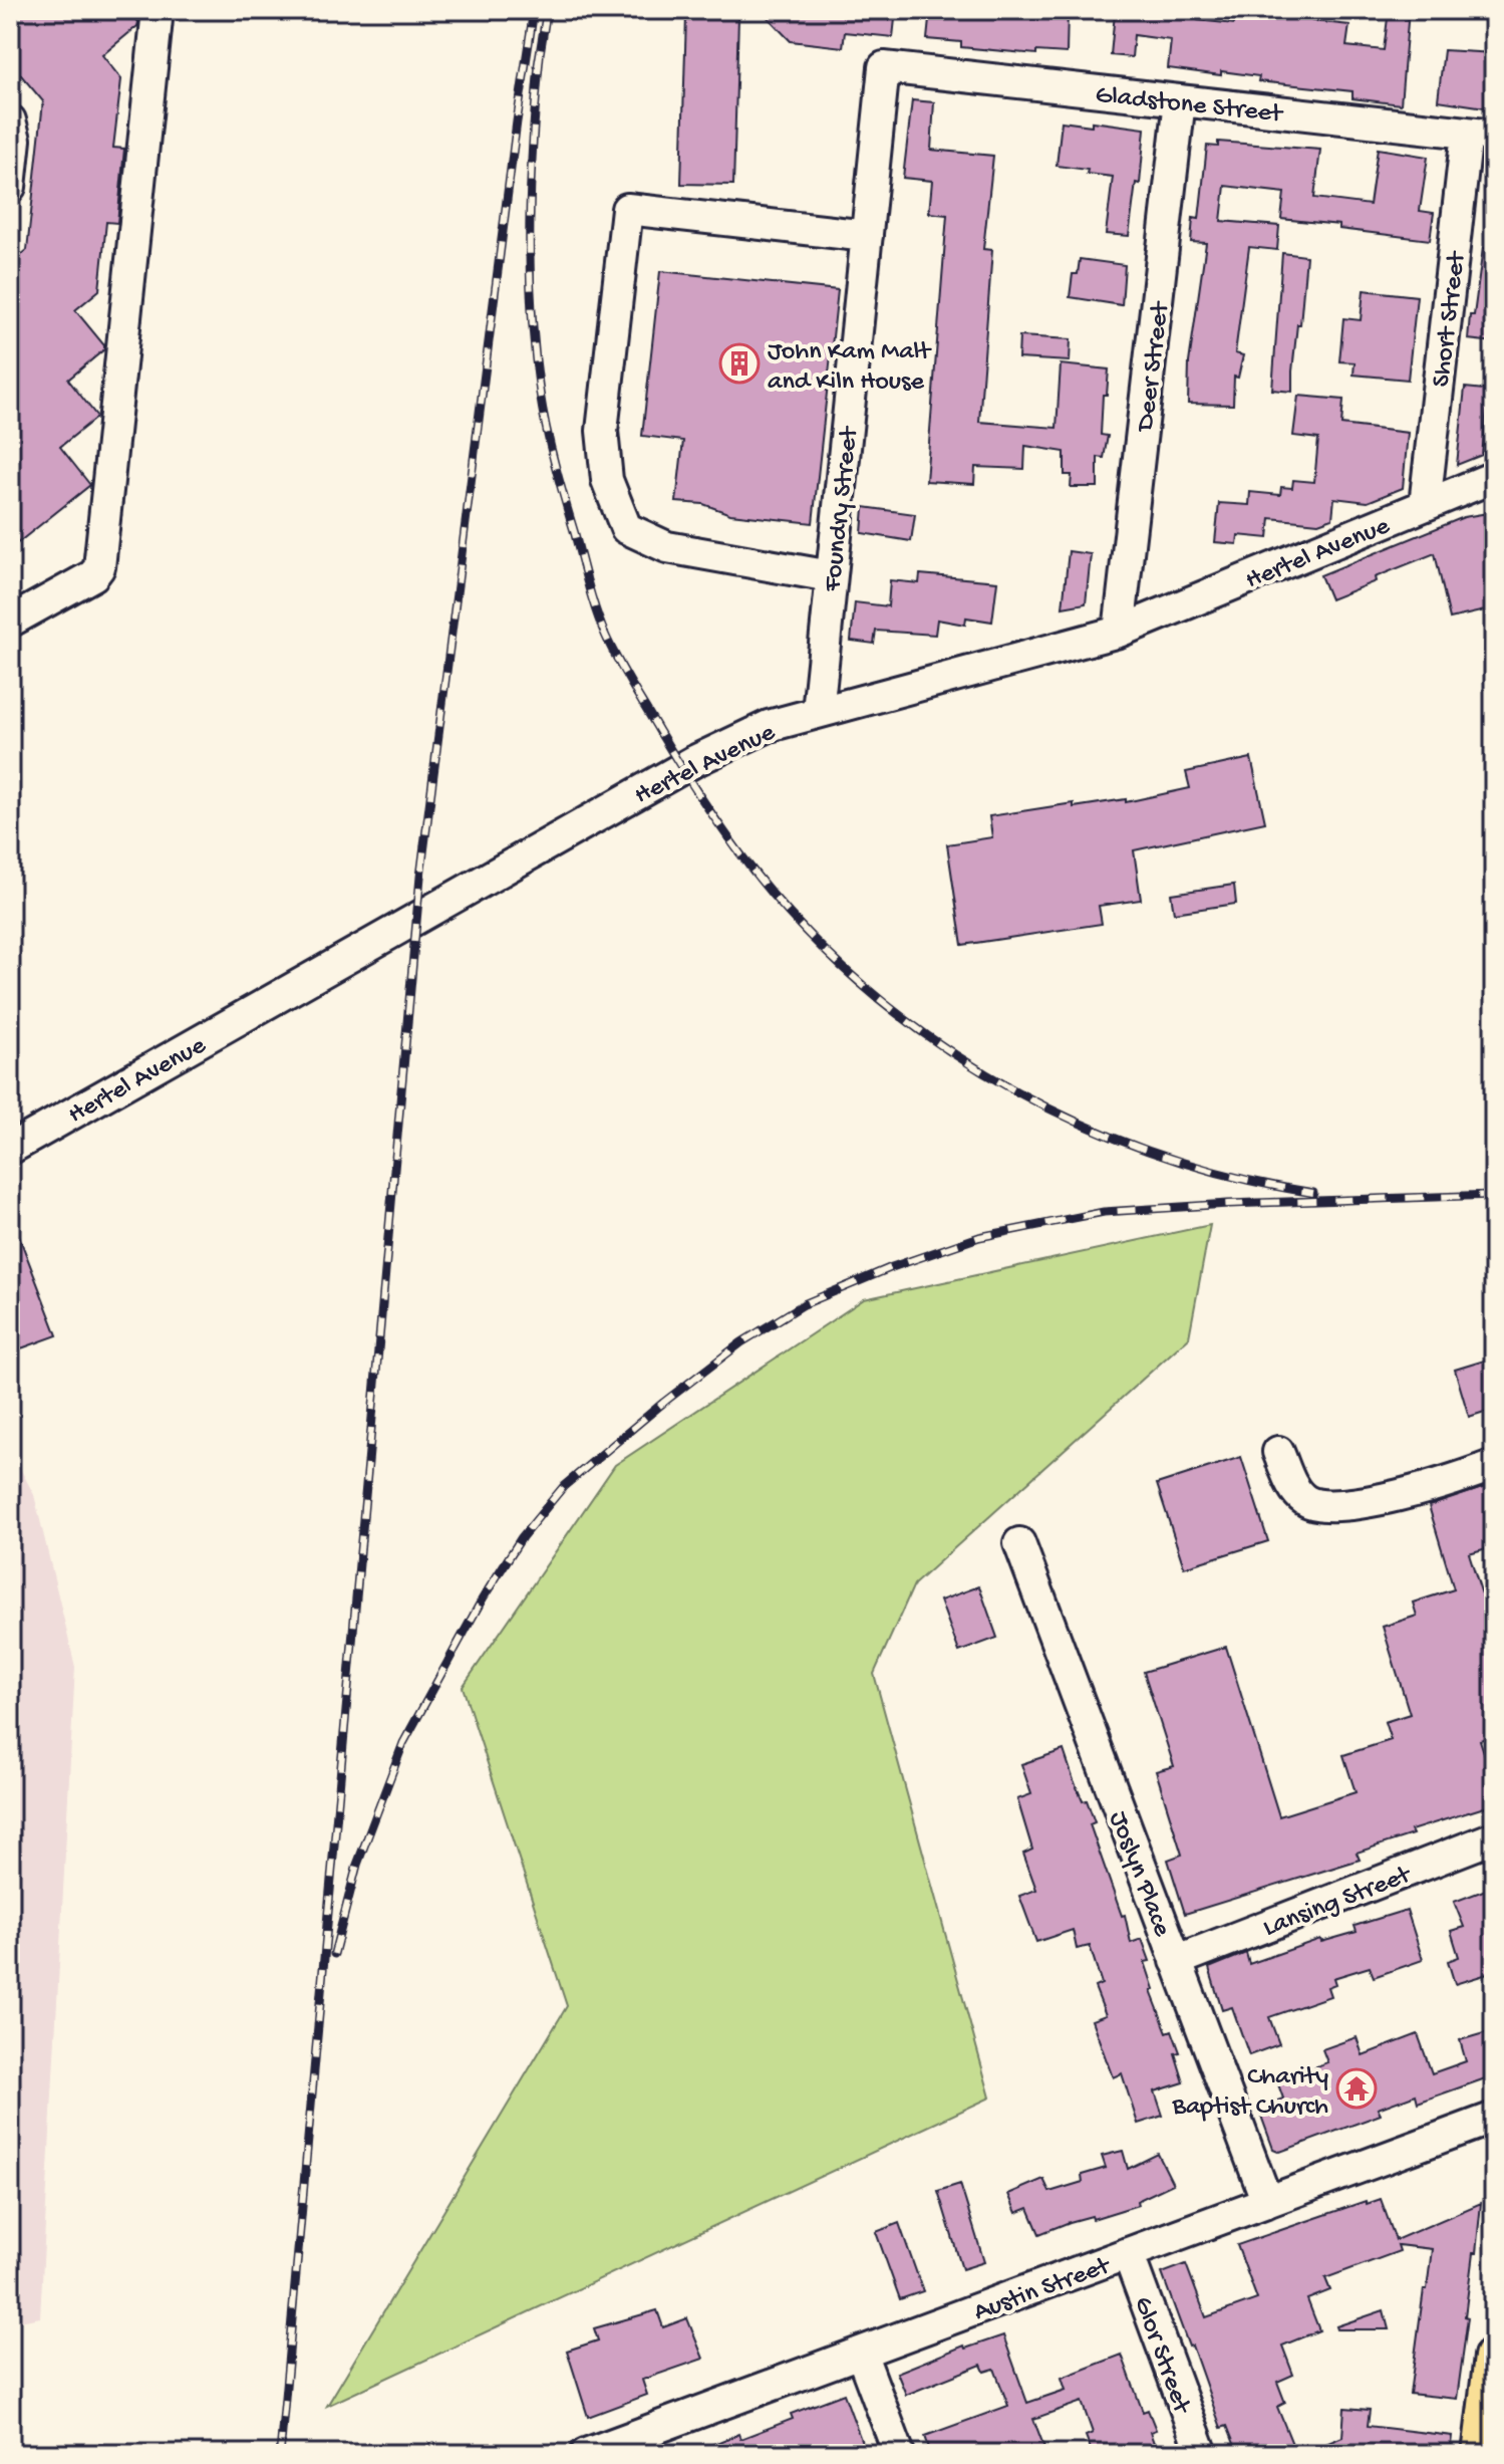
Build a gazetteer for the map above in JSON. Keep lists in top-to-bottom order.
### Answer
{
  "streets": {
    "street": [
      "Gladstone Street",
      "Short Street",
      "Deer Street",
      "Foundry Street",
      "Hertel Avenue",
      "Joslyn Place",
      "Lansing Street",
      "Austin Street",
      "Glor Street"
    ]
  },
  "crossings": [
    ["Gladstone Street", "Short Street"],
    ["Gladstone Street", "Deer Street"],
    ["Gladstone Street", "Foundry Street"],
    ["Short Street", "Hertel Avenue"],
    ["Deer Street", "Hertel Avenue"],
    ["Foundry Street", "Hertel Avenue"],
    ["Joslyn Place", "Lansing Street"],
    ["Joslyn Place", "Austin Street"],
    ["Austin Street", "Glor Street"]
  ],
  "places": {
    "building": ["John Kam Malt and Kiln House"],
    "temple": ["Charity Baptist Church"]
  }
}
